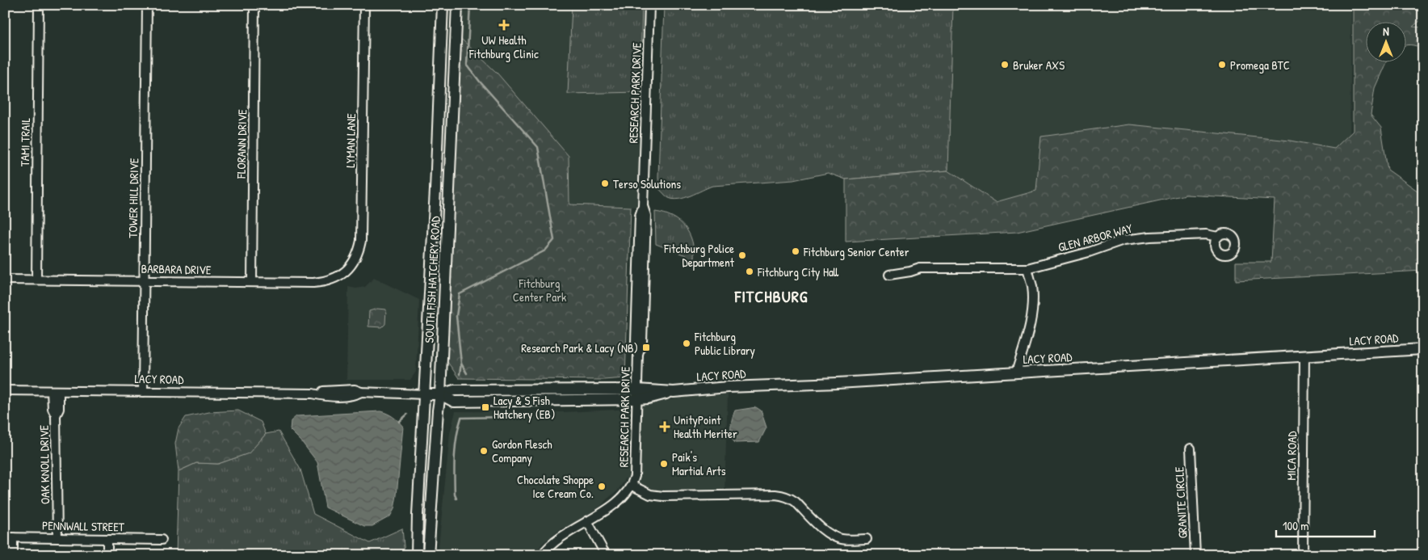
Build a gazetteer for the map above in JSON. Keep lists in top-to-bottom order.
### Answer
{
  "streets": {
    "main road": ["SOUTH FISH HATCHERY ROAD", "LACY ROAD"],
    "street": [
      "RESEARCH PARK DRIVE",
      "LYMAN LANE",
      "TAMI TRAIL",
      "FLORANN DRIVE",
      "TOWER HILL DRIVE",
      "GLEN ARBOR WAY",
      "BARBARA DRIVE",
      "MICA ROAD",
      "OAK KNOLL DRIVE",
      "GRANITE CIRCLE",
      "PENNWALL STREET"
    ]
  },
  "crossings": [
    ["RESEARCH PARK DRIVE", "LACY ROAD"],
    ["LYMAN LANE", "BARBARA DRIVE"],
    ["TAMI TRAIL", "BARBARA DRIVE"],
    ["FLORANN DRIVE", "BARBARA DRIVE"],
    ["TOWER HILL DRIVE", "BARBARA DRIVE"],
    ["TOWER HILL DRIVE", "LACY ROAD"],
    ["SOUTH FISH HATCHERY ROAD", "LACY ROAD"],
    ["LACY ROAD", "MICA ROAD"],
    ["LACY ROAD", "OAK KNOLL DRIVE"],
    ["OAK KNOLL DRIVE", "PENNWALL STREET"]
  ],
  "districts": ["FITCHBURG"],
  "parks": ["Fitchburg Center Park"],
  "places": {
    "health": ["UW Health Fitchburg Clinic", "UnityPoint Health Meriter"],
    "other": [
      "Bruker AXS",
      "Promega BTC",
      "Terso Solutions",
      "Fitchburg Senior Center",
      "Fitchburg Police Department",
      "Fitchburg City Hall",
      "Fitchburg Public Library",
      "Gordon Flesch Company",
      "Paik's Martial Arts",
      "Chocolate Shoppe Ice Cream Co."
    ],
    "transit": ["Research Park & Lacy (NB)", "Lacy & S Fish Hatchery (EB)"]
  },
  "scale_bar": "100 m",
  "north": "top"
}
